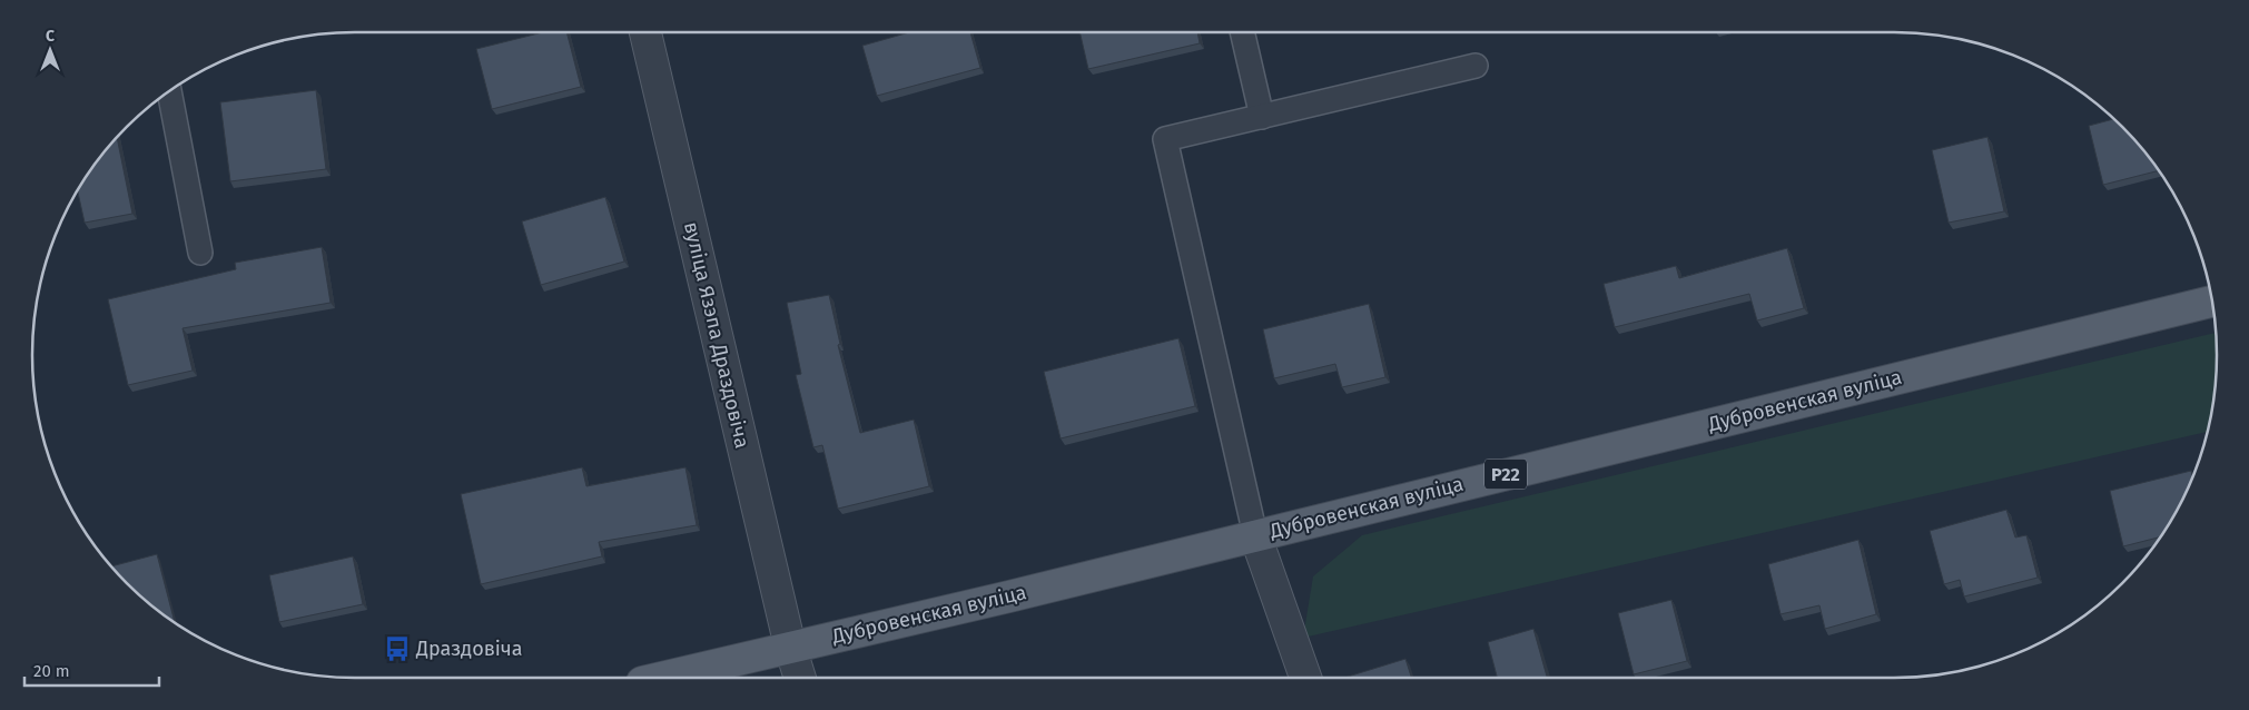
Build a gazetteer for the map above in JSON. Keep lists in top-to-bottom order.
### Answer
{
  "streets": {
    "main road": ["Дубровенская вуліца", "Р22"],
    "street": ["вуліца Язэпа Драздовіча"]
  },
  "crossings": [
    ["вуліца Язэпа Драздовіча", "Дубровенская вуліца"]
  ],
  "places": {
    "bus stop": ["Драздовіча"]
  },
  "scale_bar": "20 m",
  "north": "top"
}
